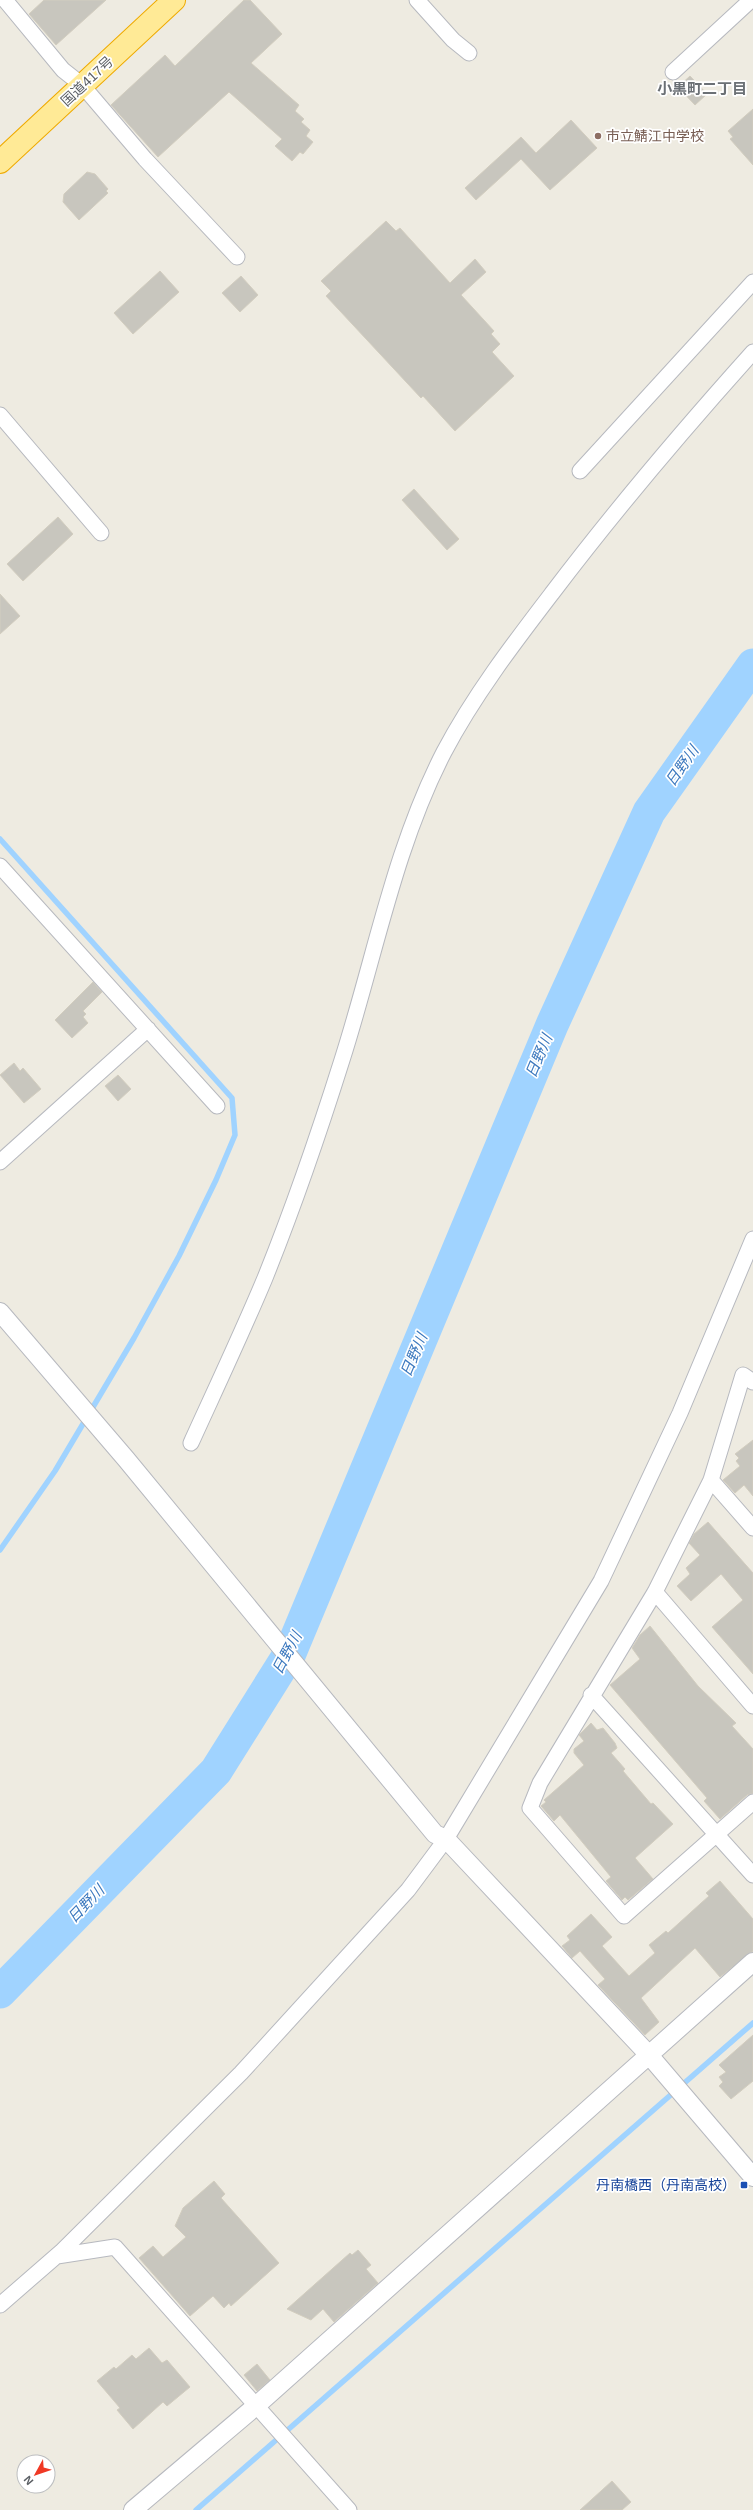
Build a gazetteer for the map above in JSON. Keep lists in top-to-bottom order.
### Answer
{
  "streets": {
    "highway": ["国道417号"]
  },
  "districts": ["小黒町二丁目"],
  "water": ["日野川"],
  "places": {
    "other": ["市立鯖江中学校"],
    "transit": ["丹南橋西（丹南高校）"]
  },
  "north": "bottom left"
}
